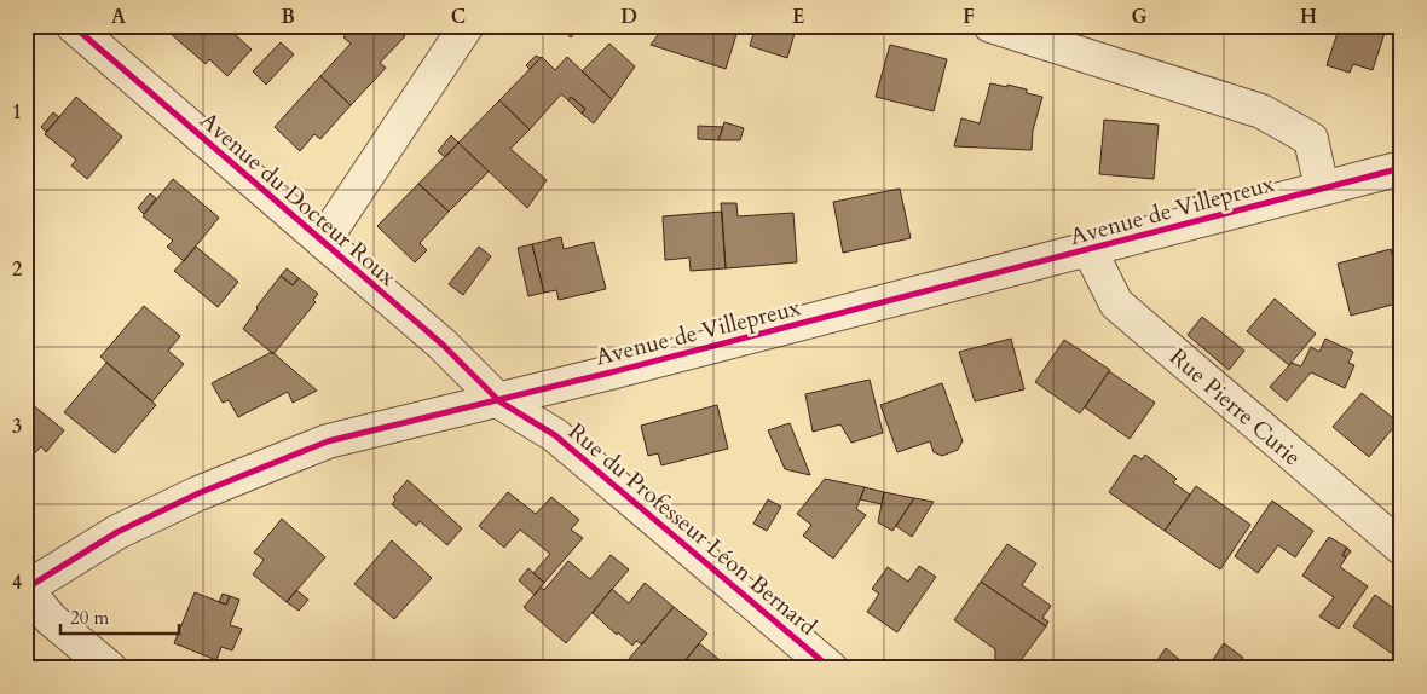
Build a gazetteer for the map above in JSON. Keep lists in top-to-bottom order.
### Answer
{
  "streets": {
    "street": [
      "Avenue du Docteur Roux",
      "Avenue de Villepreux",
      "Rue Pierre Curie",
      "Rue du Professeur Léon Bernard"
    ]
  },
  "crossings": [
    ["Avenue du Docteur Roux", "Avenue de Villepreux"],
    ["Avenue du Docteur Roux", "Rue du Professeur Léon Bernard"],
    ["Avenue de Villepreux", "Rue Pierre Curie"],
    ["Avenue de Villepreux", "Rue du Professeur Léon Bernard"]
  ],
  "scale_bar": "20 m",
  "grid": {
    "columns": [
      "A",
      "B",
      "C",
      "D",
      "E",
      "F",
      "G",
      "H"
    ],
    "rows": [
      "1",
      "2",
      "3",
      "4"
    ]
  }
}
